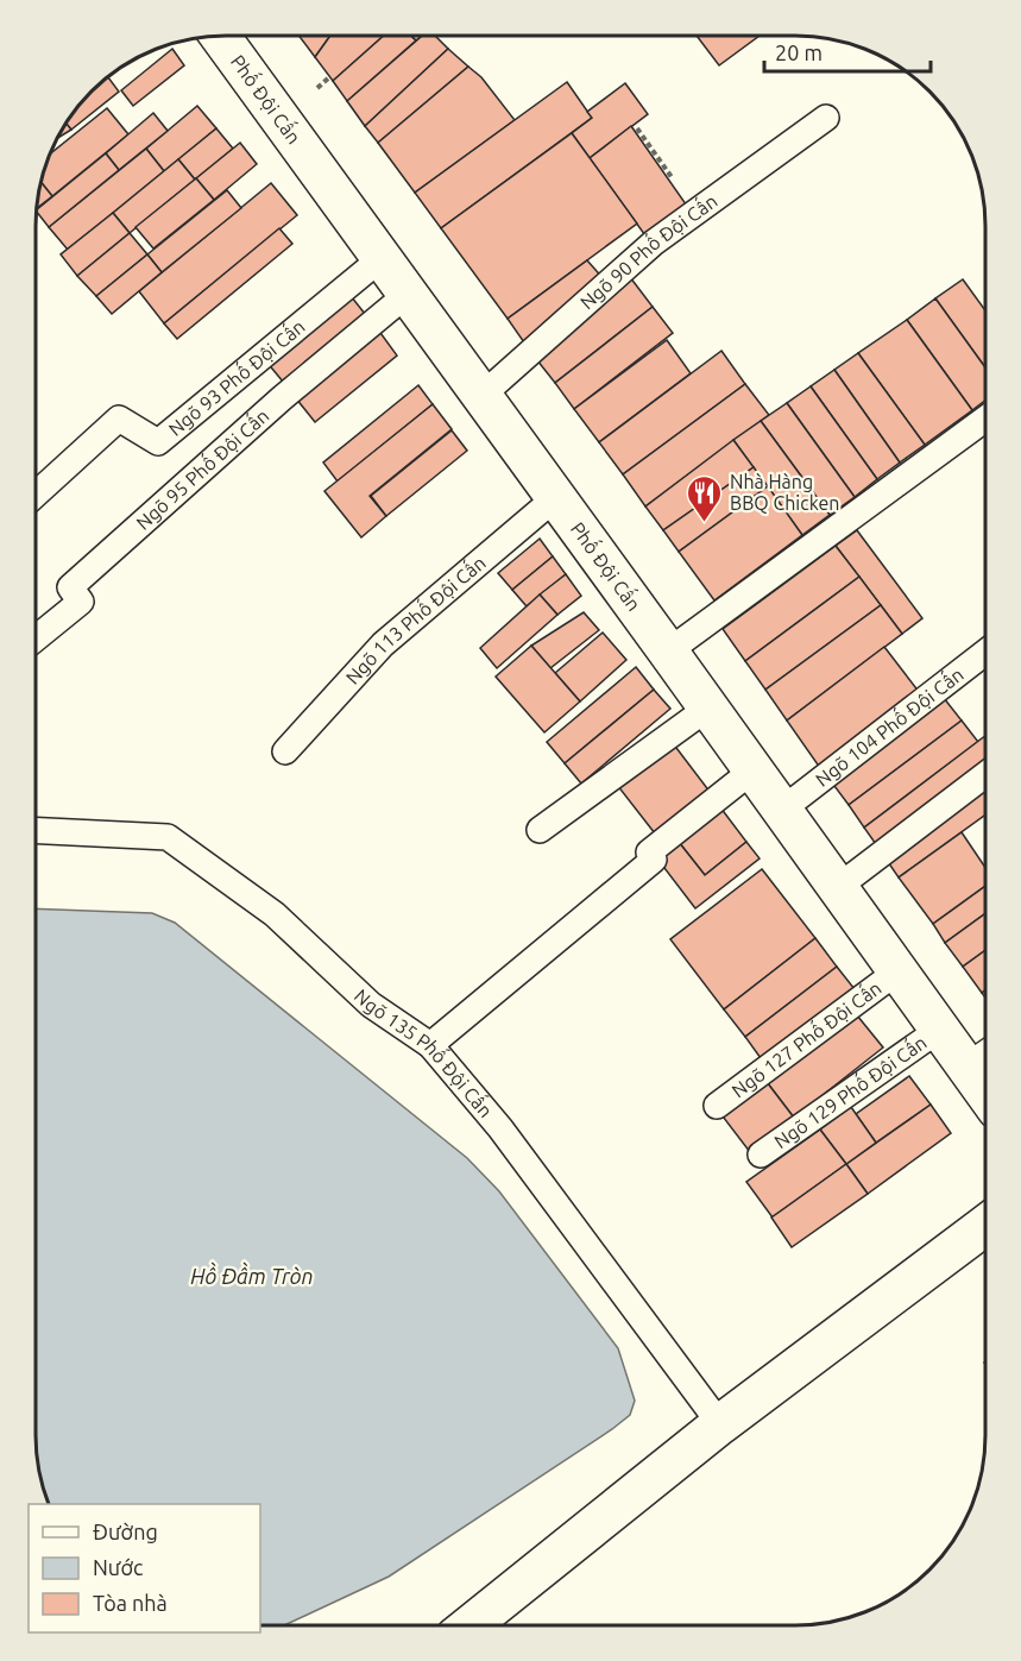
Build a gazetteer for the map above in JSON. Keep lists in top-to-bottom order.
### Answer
{
  "streets": {
    "street": ["Phố Đội Cấn"],
    "lane": [
      "Ngõ 90 Phố Đội Cấn",
      "Ngõ 93 Phố Đội Cấn",
      "Ngõ 95 Phố Đội Cấn",
      "Ngõ 113 Phố Đội Cấn",
      "Ngõ 104 Phố Đội Cấn",
      "Ngõ 127 Phố Đội Cấn",
      "Ngõ 135 Phố Đội Cấn",
      "Ngõ 129 Phố Đội Cấn"
    ]
  },
  "crossings": [
    ["Phố Đội Cấn", "Ngõ 90 Phố Đội Cấn"],
    ["Phố Đội Cấn", "Ngõ 93 Phố Đội Cấn"],
    ["Phố Đội Cấn", "Ngõ 95 Phố Đội Cấn"],
    ["Phố Đội Cấn", "Ngõ 113 Phố Đội Cấn"],
    ["Phố Đội Cấn", "Ngõ 104 Phố Đội Cấn"],
    ["Phố Đội Cấn", "Ngõ 127 Phố Đội Cấn"],
    ["Phố Đội Cấn", "Ngõ 129 Phố Đội Cấn"]
  ],
  "water": ["Hồ Đầm Tròn"],
  "places": {
    "restaurant": ["Nhà Hàng BBQ Chicken"]
  },
  "legend": ["Đường", "Nước", "Tòa nhà"],
  "scale_bar": "20 m"
}
